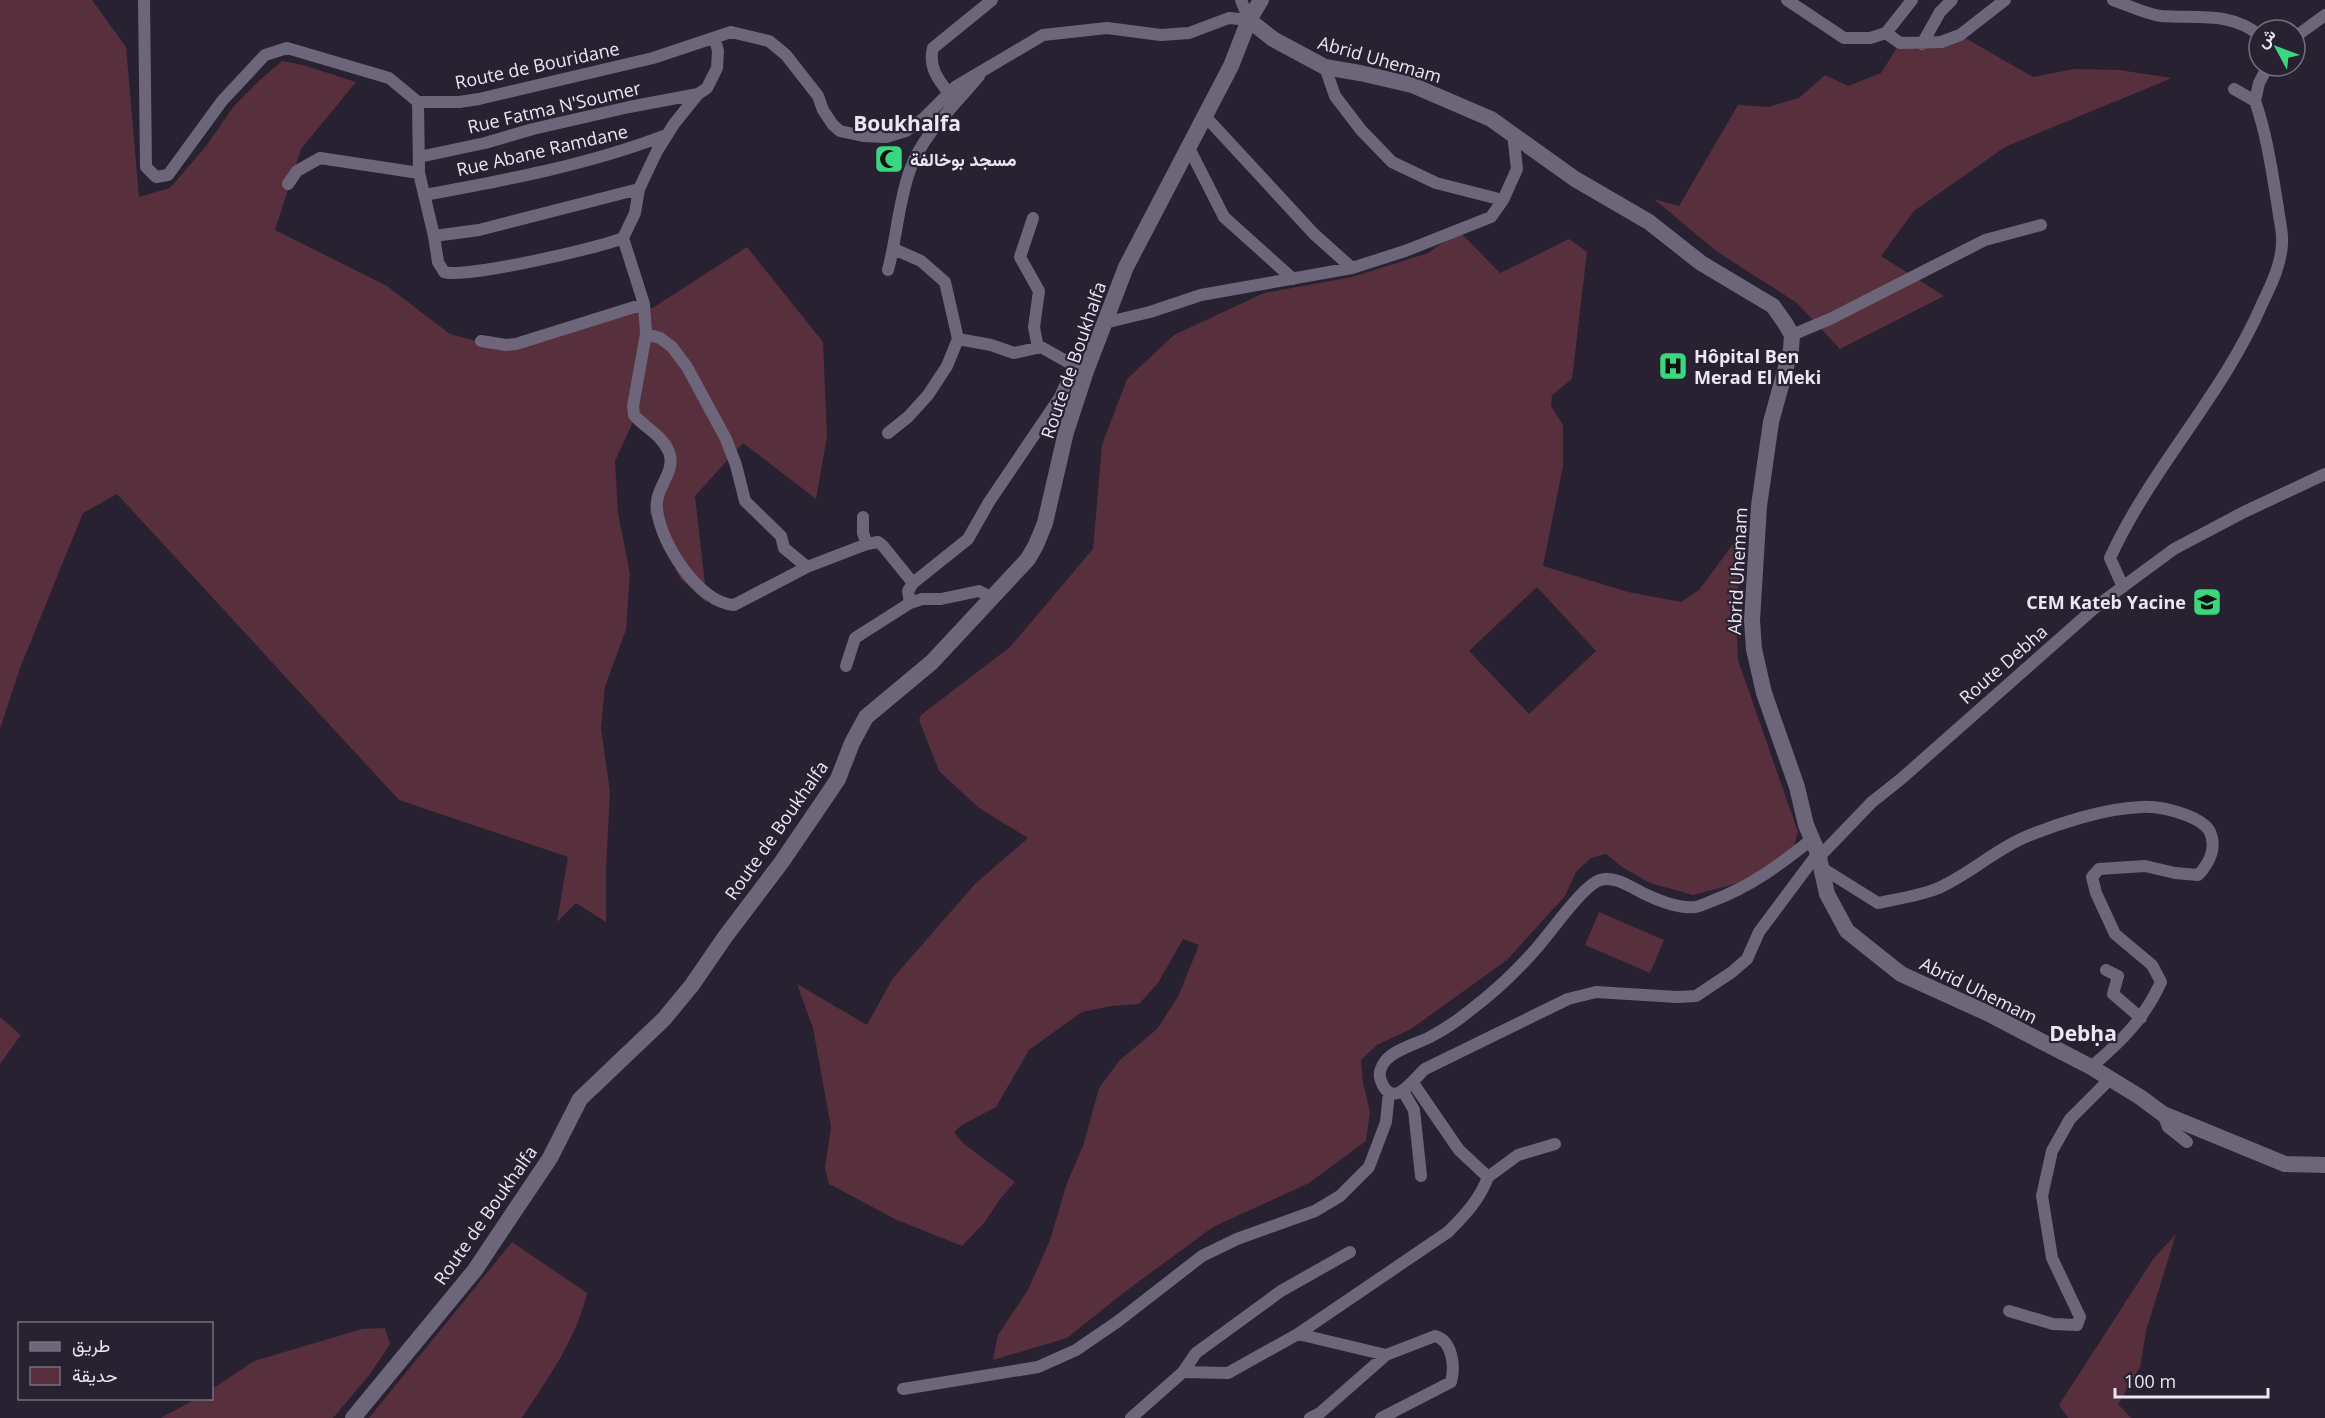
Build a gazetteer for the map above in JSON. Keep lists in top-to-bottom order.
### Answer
{
  "streets": {
    "street": [
      "Abrid Uhemam",
      "Route de Bouridane",
      "Rue Fatma N'Soumer",
      "Rue Abane Ramdane",
      "Route de Boukhalfa",
      "Route Debha"
    ]
  },
  "crossings": [
    ["Abrid Uhemam", "Route de Boukhalfa"],
    ["Abrid Uhemam", "Route Debha"]
  ],
  "districts": ["Boukhalfa", "Debḥa"],
  "places": {
    "mosque": ["مسجد بوخالفة"],
    "hospital": ["Hôpital Ben Merad El Meki"],
    "school or university": ["CEM Kateb Yacine"]
  },
  "legend": ["طريق", "حديقة"],
  "scale_bar": "100 m",
  "north": "top left"
}
